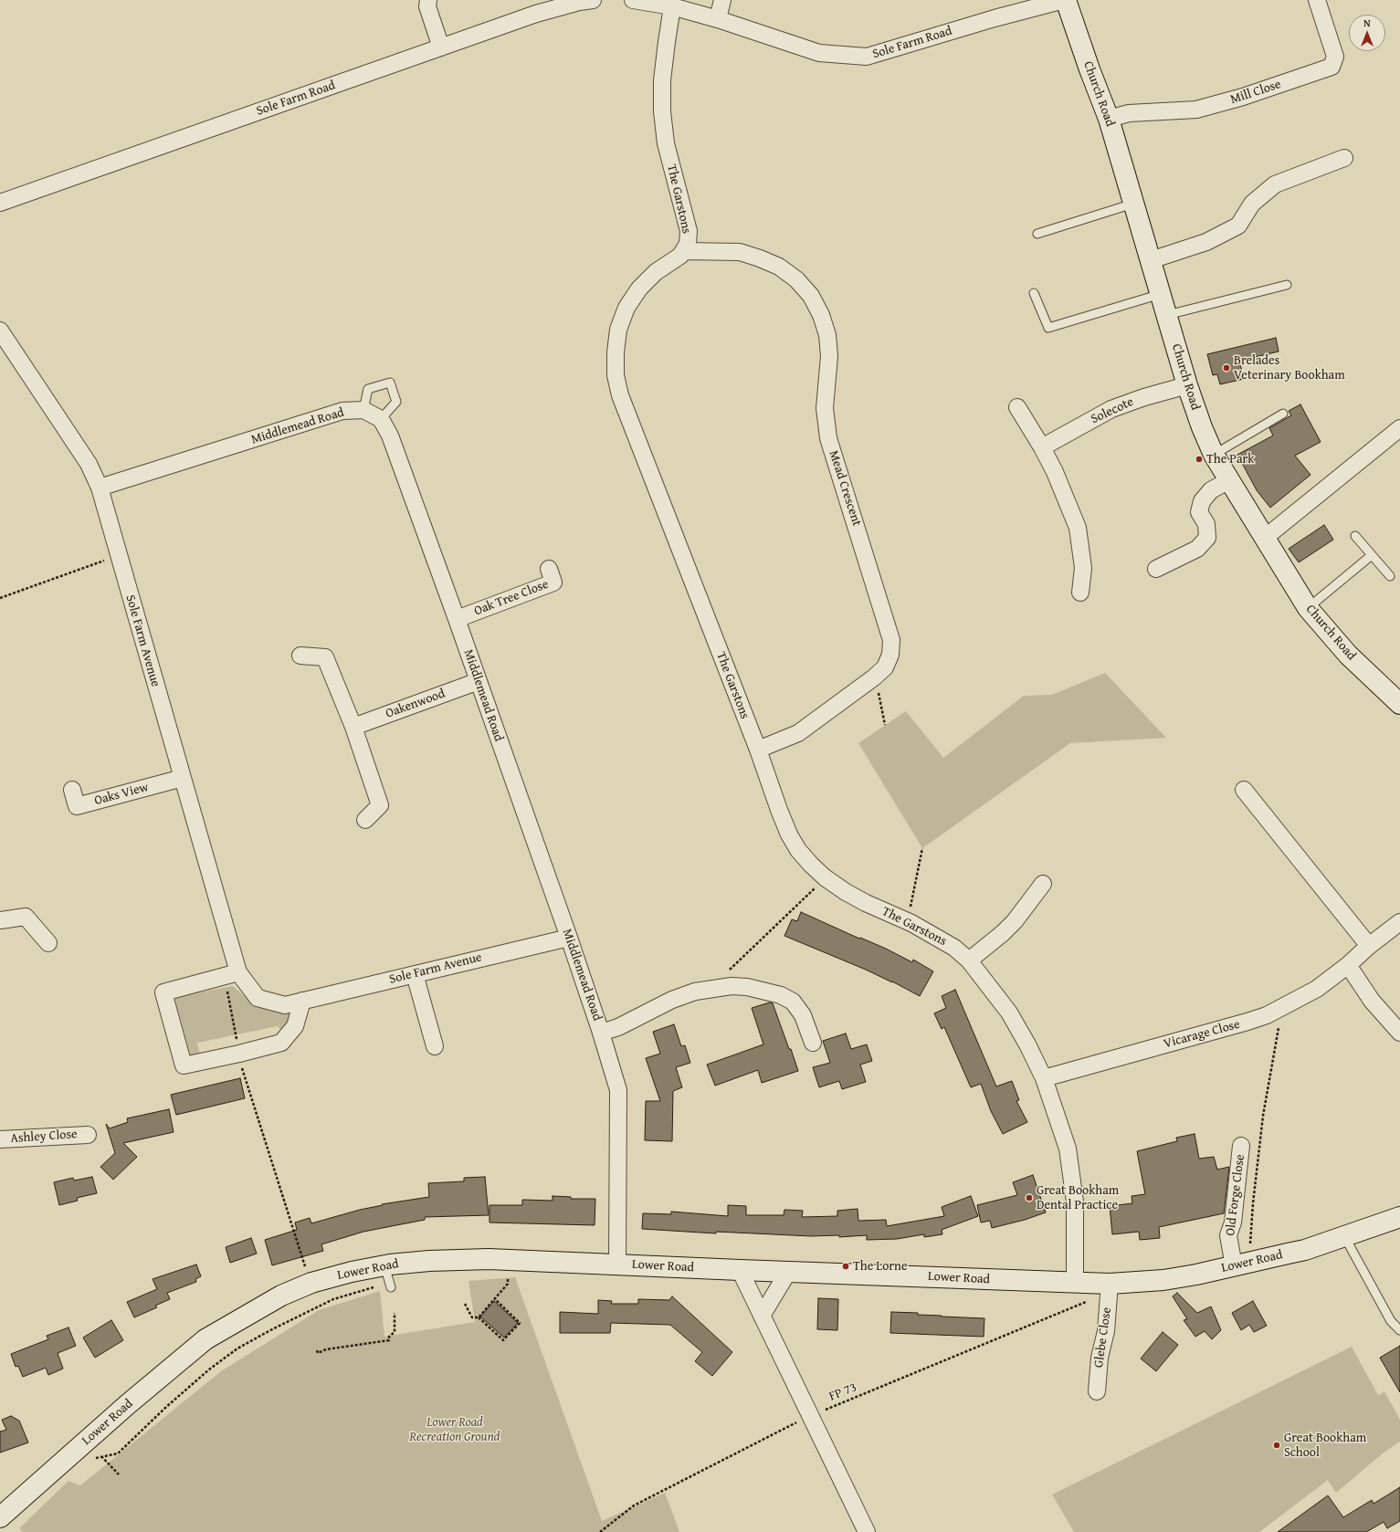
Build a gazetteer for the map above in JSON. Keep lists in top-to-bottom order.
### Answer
{
  "streets": {
    "street": [
      "Sole Farm Road",
      "Mill Close",
      "Church Road",
      "The Garstons",
      "Solecote",
      "Middlemead Road",
      "Mead Crescent",
      "Oak Tree Close",
      "Sole Farm Avenue",
      "Oakenwood",
      "Oaks View",
      "Vicarage Close",
      "Ashley Close",
      "Old Forge Close",
      "Lower Road",
      "Glebe Close"
    ],
    "path": ["FP 73"]
  },
  "crossings": [
    ["Sole Farm Road", "Church Road"],
    ["Sole Farm Road", "The Garstons"],
    ["Mill Close", "Church Road"],
    ["Church Road", "Solecote"],
    ["The Garstons", "Mead Crescent"],
    ["The Garstons", "Vicarage Close"],
    ["The Garstons", "Lower Road"],
    ["The Garstons", "Glebe Close"],
    ["The Garstons", "FP 73"],
    ["Middlemead Road", "Oak Tree Close"],
    ["Middlemead Road", "Sole Farm Avenue"],
    ["Middlemead Road", "Oakenwood"],
    ["Middlemead Road", "Lower Road"],
    ["Sole Farm Avenue", "Oaks View"],
    ["Old Forge Close", "Lower Road"],
    ["Lower Road", "Glebe Close"],
    ["Lower Road", "FP 73"],
    ["Glebe Close", "FP 73"]
  ],
  "parks": ["Lower Road Recreation Ground"],
  "places": [
    "Brelades Veterinary Bookham",
    "The Park",
    "Great Bookham Dental Practice",
    "The Lorne",
    "Great Bookham School"
  ],
  "north": "top"
}
